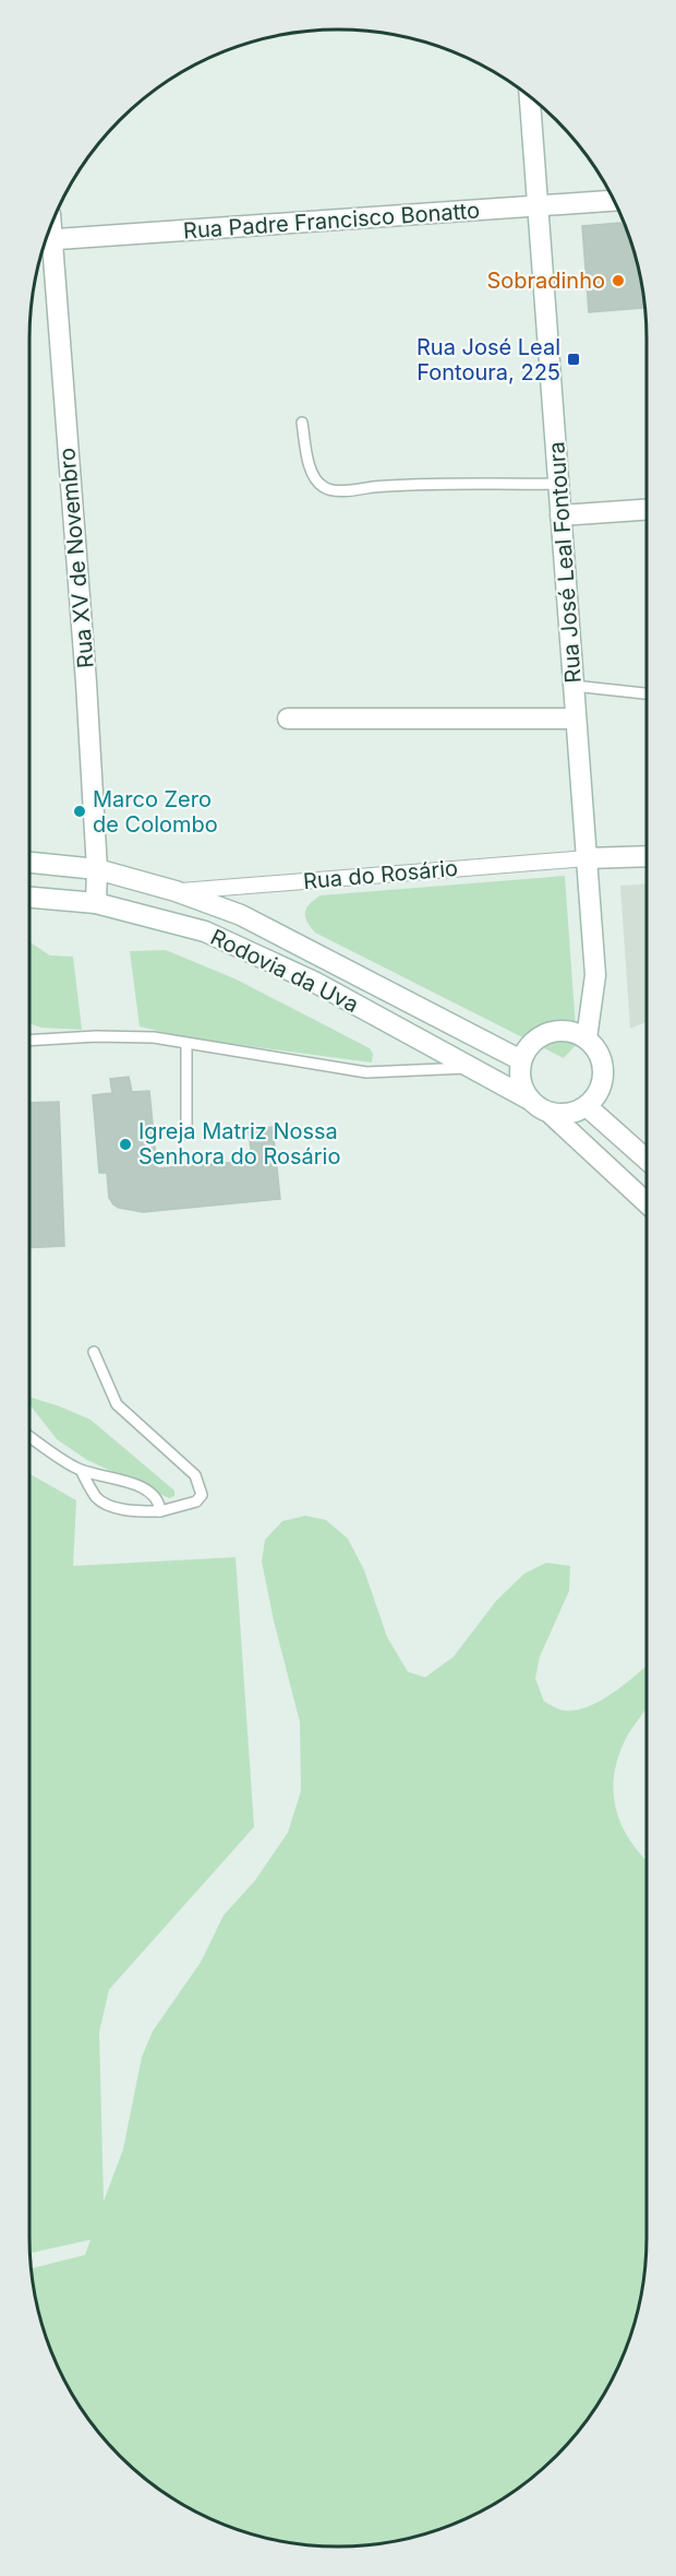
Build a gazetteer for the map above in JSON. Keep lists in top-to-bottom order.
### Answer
{
  "streets": {
    "main road": [
      "Rua Padre Francisco Bonatto",
      "Rua XV de Novembro",
      "Rua José Leal Fontoura",
      "Rodovia da Uva"
    ],
    "street": ["Rua do Rosário"]
  },
  "crossings": [
    ["Rua Padre Francisco Bonatto", "Rua XV de Novembro"],
    ["Rua Padre Francisco Bonatto", "Rua José Leal Fontoura"],
    ["Rua XV de Novembro", "Rodovia da Uva"],
    ["Rua José Leal Fontoura", "Rua do Rosário"],
    ["Rua José Leal Fontoura", "Rodovia da Uva"],
    ["Rua do Rosário", "Rodovia da Uva"]
  ],
  "places": {
    "other": ["Sobradinho", "Marco Zero de Colombo", "Igreja Matriz Nossa Senhora do Rosário"],
    "transit": ["Rua José Leal Fontoura, 225"]
  }
}
